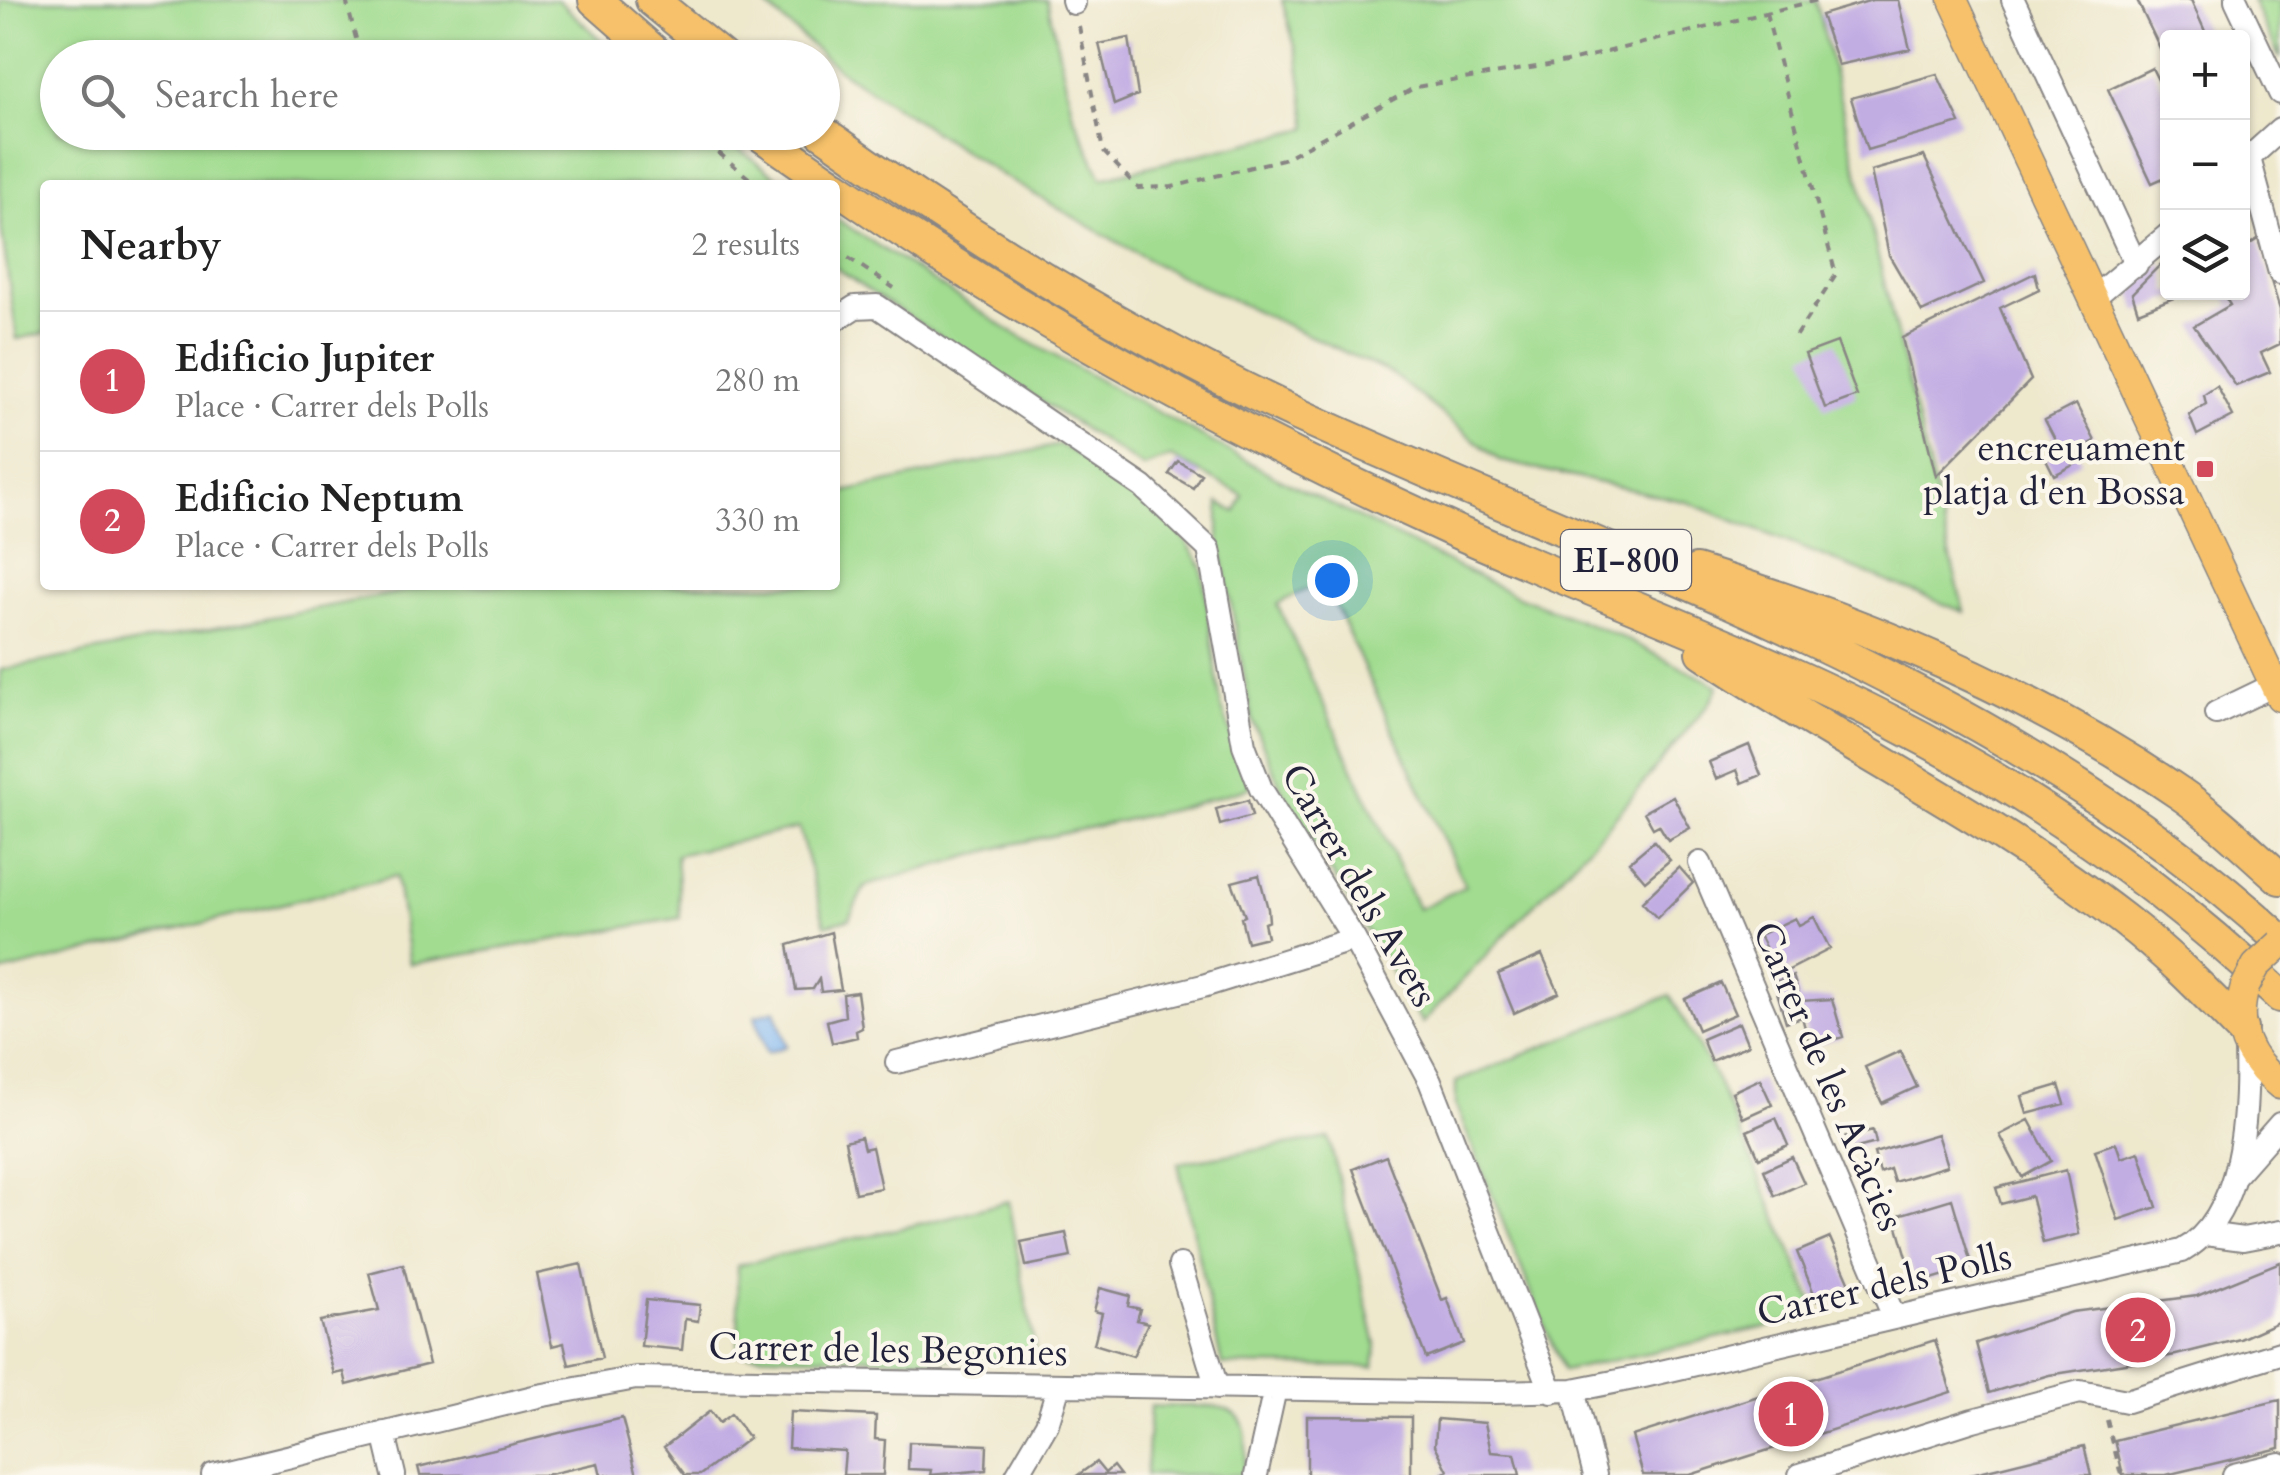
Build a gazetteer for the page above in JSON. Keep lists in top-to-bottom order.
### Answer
{
  "streets": {
    "highway": ["EI-800"],
    "street": [
      "Carrer dels Avets",
      "Carrer de les Acàcies",
      "Carrer dels Polls",
      "Carrer de les Begonies"
    ]
  },
  "crossings": [
    ["Carrer dels Avets", "Carrer dels Polls"],
    ["Carrer dels Avets", "Carrer de les Begonies"],
    ["Carrer de les Acàcies", "Carrer dels Polls"],
    ["Carrer dels Polls", "Carrer de les Begonies"]
  ],
  "places": {
    "transit": ["encreuament platja d'en Bossa"]
  },
  "page": {
    "map_buttons": ["+", "−"],
    "search": "Search here",
    "heading": ["Nearby", "2 results"],
    "list": [
      {
        "mark": "1",
        "name": "Edificio Jupiter",
        "note": "Place · Carrer dels Polls",
        "value": "280 m"
      },
      {
        "mark": "2",
        "name": "Edificio Neptum",
        "note": "Place · Carrer dels Polls",
        "value": "330 m"
      }
    ],
    "pins": ["2", "1"]
  }
}
